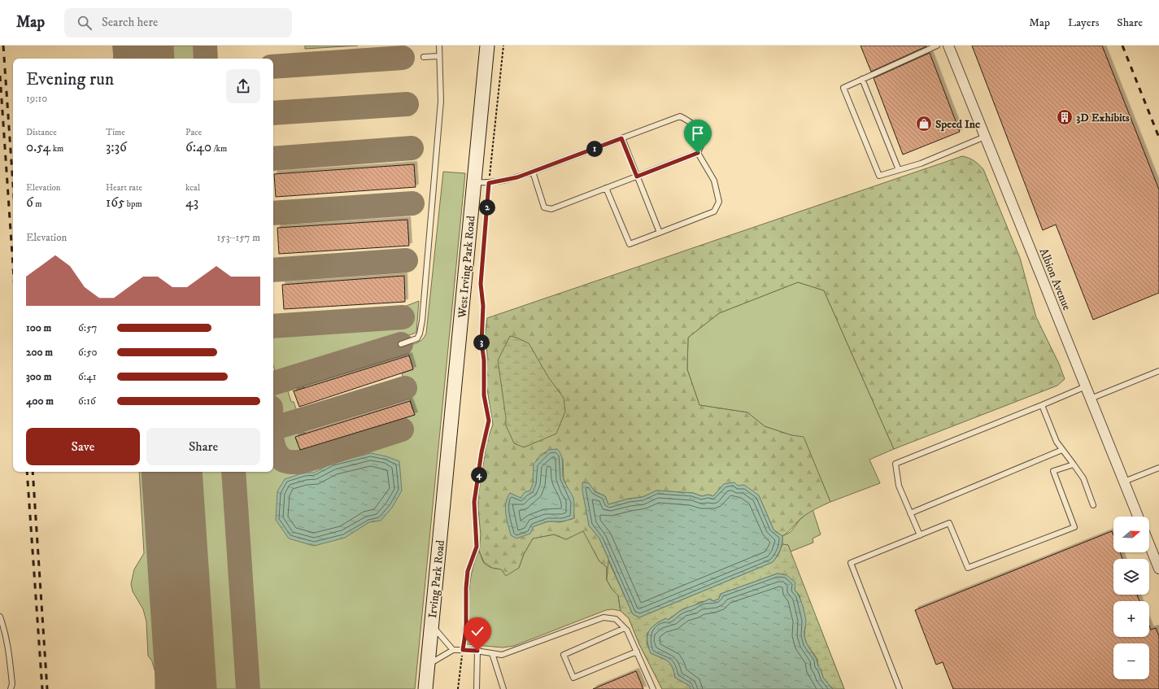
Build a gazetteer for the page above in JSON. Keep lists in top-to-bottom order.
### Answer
{
  "streets": {
    "main road": ["West Irving Park Road", "Irving Park Road"],
    "street": ["Albion Avenue"]
  },
  "crossings": [
    ["West Irving Park Road", "Irving Park Road"]
  ],
  "places": {
    "building": ["3D Exhibits"],
    "shop": ["Speed Inc"]
  },
  "north": "right",
  "page": {
    "header": "Map",
    "search": "Search here",
    "nav": ["Map", "Layers", "Share"],
    "heading": ["Evening run", "19:10"],
    "stats": [
      ["Distance", "0.54 km"],
      ["Time", "3:36"],
      ["Pace", "6:40 /km"],
      ["Elevation", "6 m"],
      ["Heart rate", "165 bpm"],
      ["kcal", "43"]
    ],
    "pins": [
      "1",
      "2",
      "3",
      "4"
    ],
    "chart": ["Elevation", "153–157 m"],
    "list": [
      {
        "name": "100 m",
        "note": "6:57"
      },
      {
        "name": "200 m",
        "note": "6:50"
      },
      {
        "name": "300 m",
        "note": "6:41"
      },
      {
        "name": "400 m",
        "note": "6:16"
      }
    ],
    "buttons": ["Save", "Share"],
    "map_buttons": ["+", "−"]
  }
}
